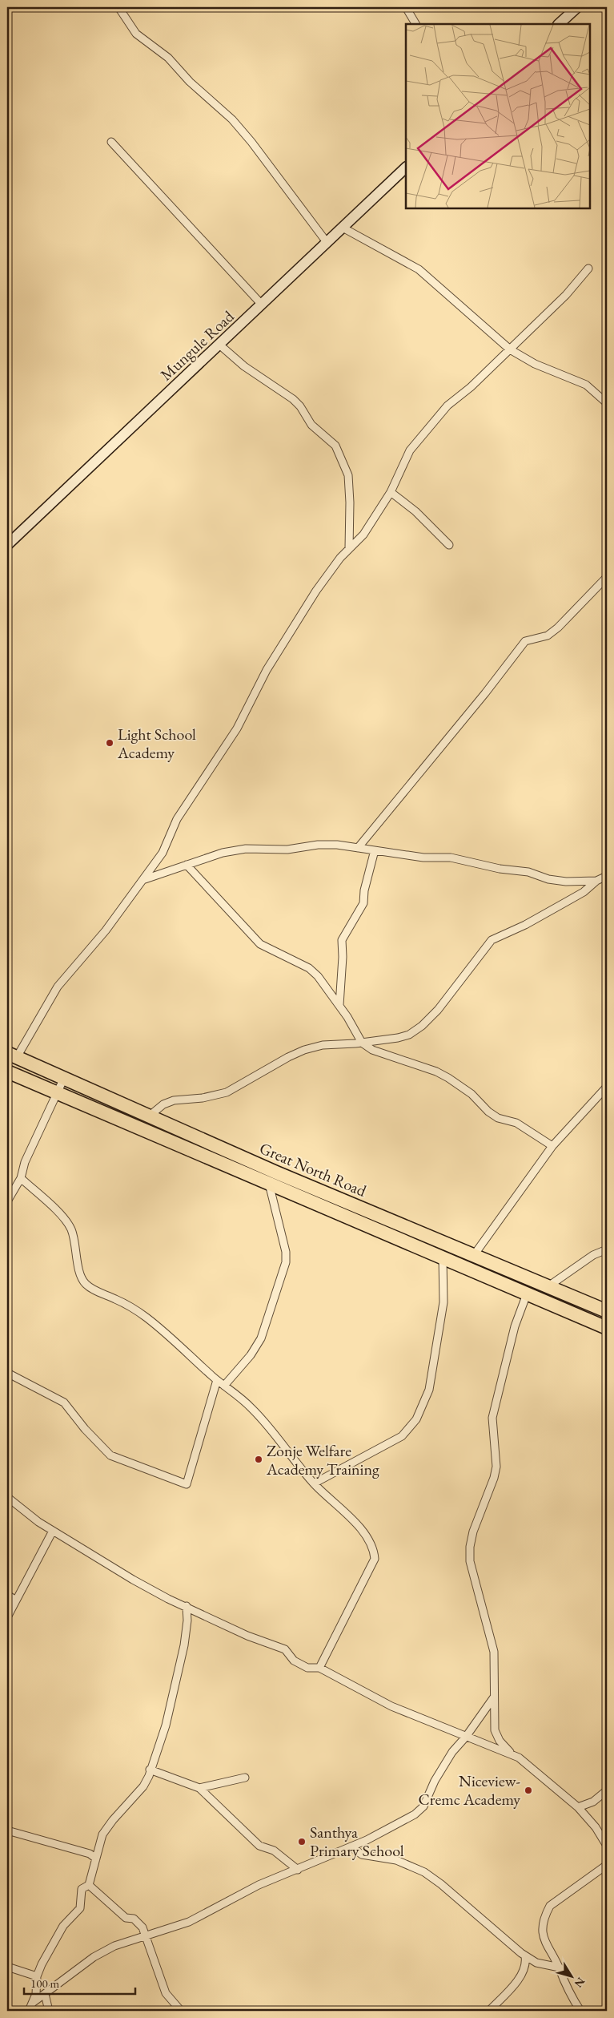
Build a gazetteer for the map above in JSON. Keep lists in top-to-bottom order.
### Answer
{
  "streets": {
    "highway": ["Great North Road"],
    "street": ["Mungule Road"]
  },
  "places": [
    "Light School Academy",
    "Zonje Welfare Academy Training",
    "Niceview- Cremc Academy",
    "Santhya Primary School"
  ],
  "scale_bar": "100 m",
  "north": "bottom right"
}
